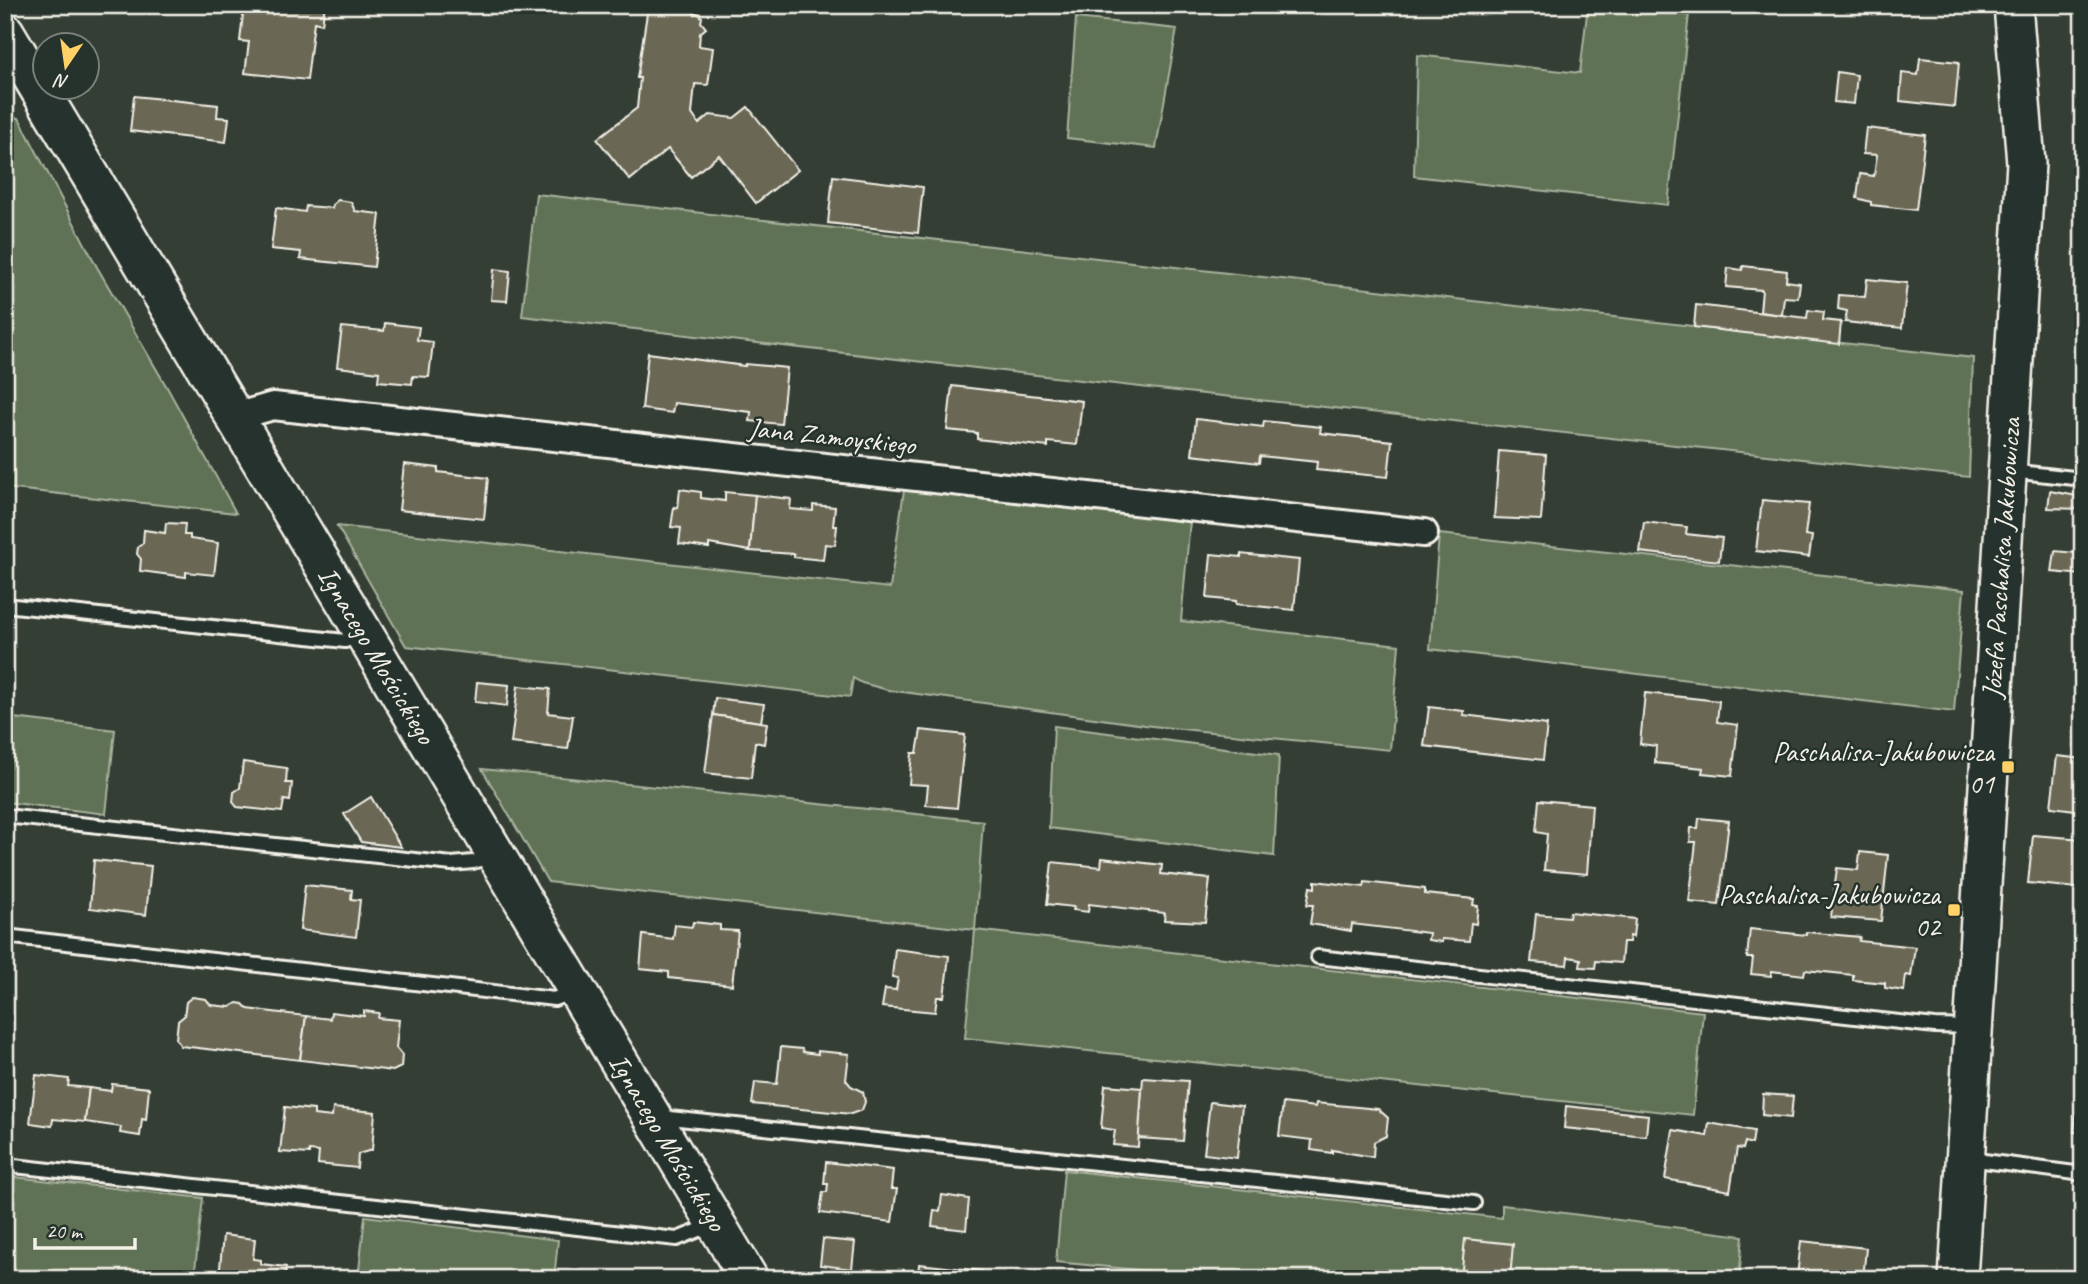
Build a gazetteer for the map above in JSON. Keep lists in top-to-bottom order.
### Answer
{
  "streets": {
    "street": ["Jana Zamoyskiego", "Józefa Paschalisa Jakubowicza", "Ignacego Mościckiego"]
  },
  "crossings": [
    ["Jana Zamoyskiego", "Ignacego Mościckiego"]
  ],
  "places": {
    "transit": ["Paschalisa-Jakubowicza 01", "Paschalisa-Jakubowicza 02"]
  },
  "scale_bar": "20 m",
  "north": "bottom"
}
